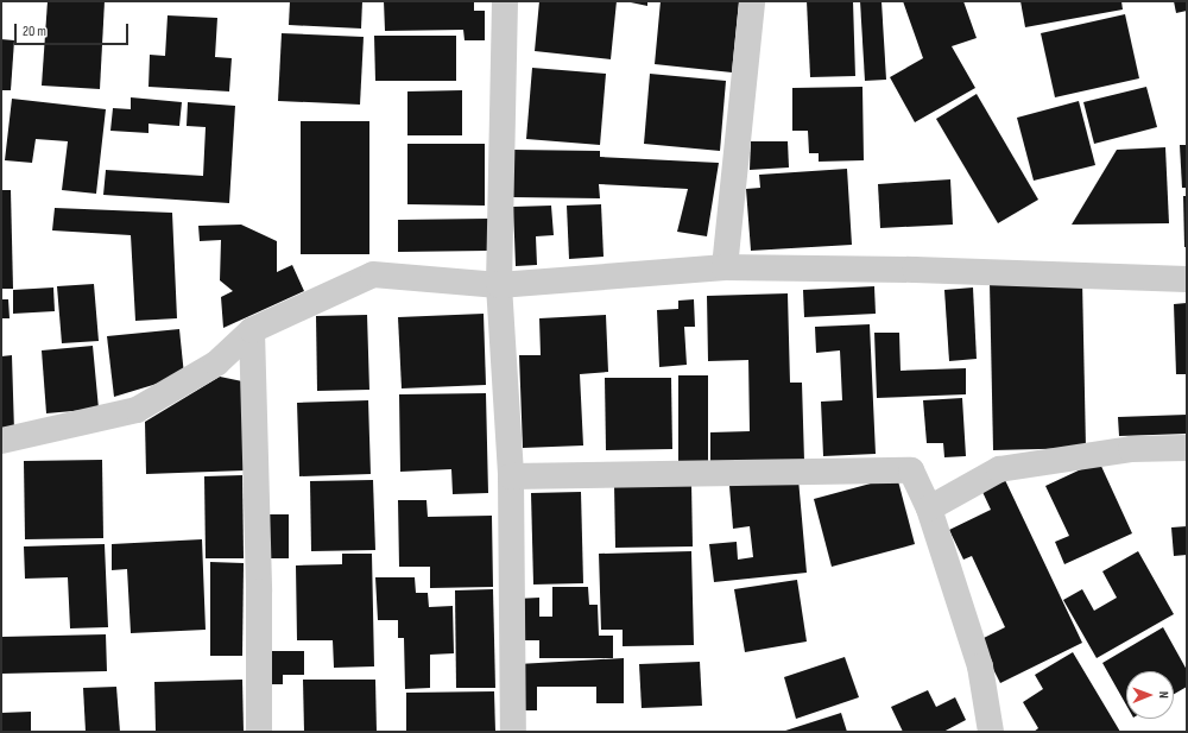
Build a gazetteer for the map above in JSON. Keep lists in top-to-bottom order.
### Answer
{
  "scale_bar": "20 m",
  "north": "right"
}
